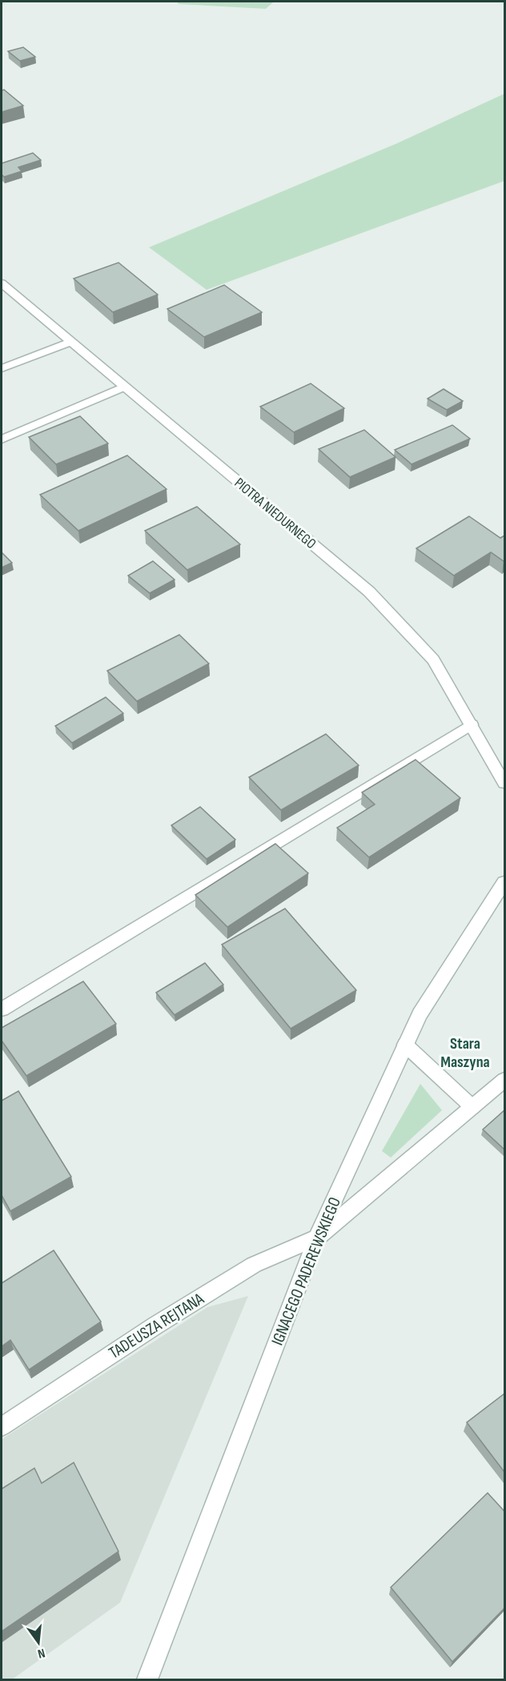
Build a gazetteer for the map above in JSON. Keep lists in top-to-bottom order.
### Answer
{
  "streets": {
    "street": ["PIOTRA NIEDURNEGO", "IGNACEGO PADEREWSKIEGO", "TADEUSZA REJTANA"]
  },
  "crossings": [
    ["IGNACEGO PADEREWSKIEGO", "TADEUSZA REJTANA"]
  ],
  "districts": ["Stara Maszyna"],
  "north": "bottom"
}
